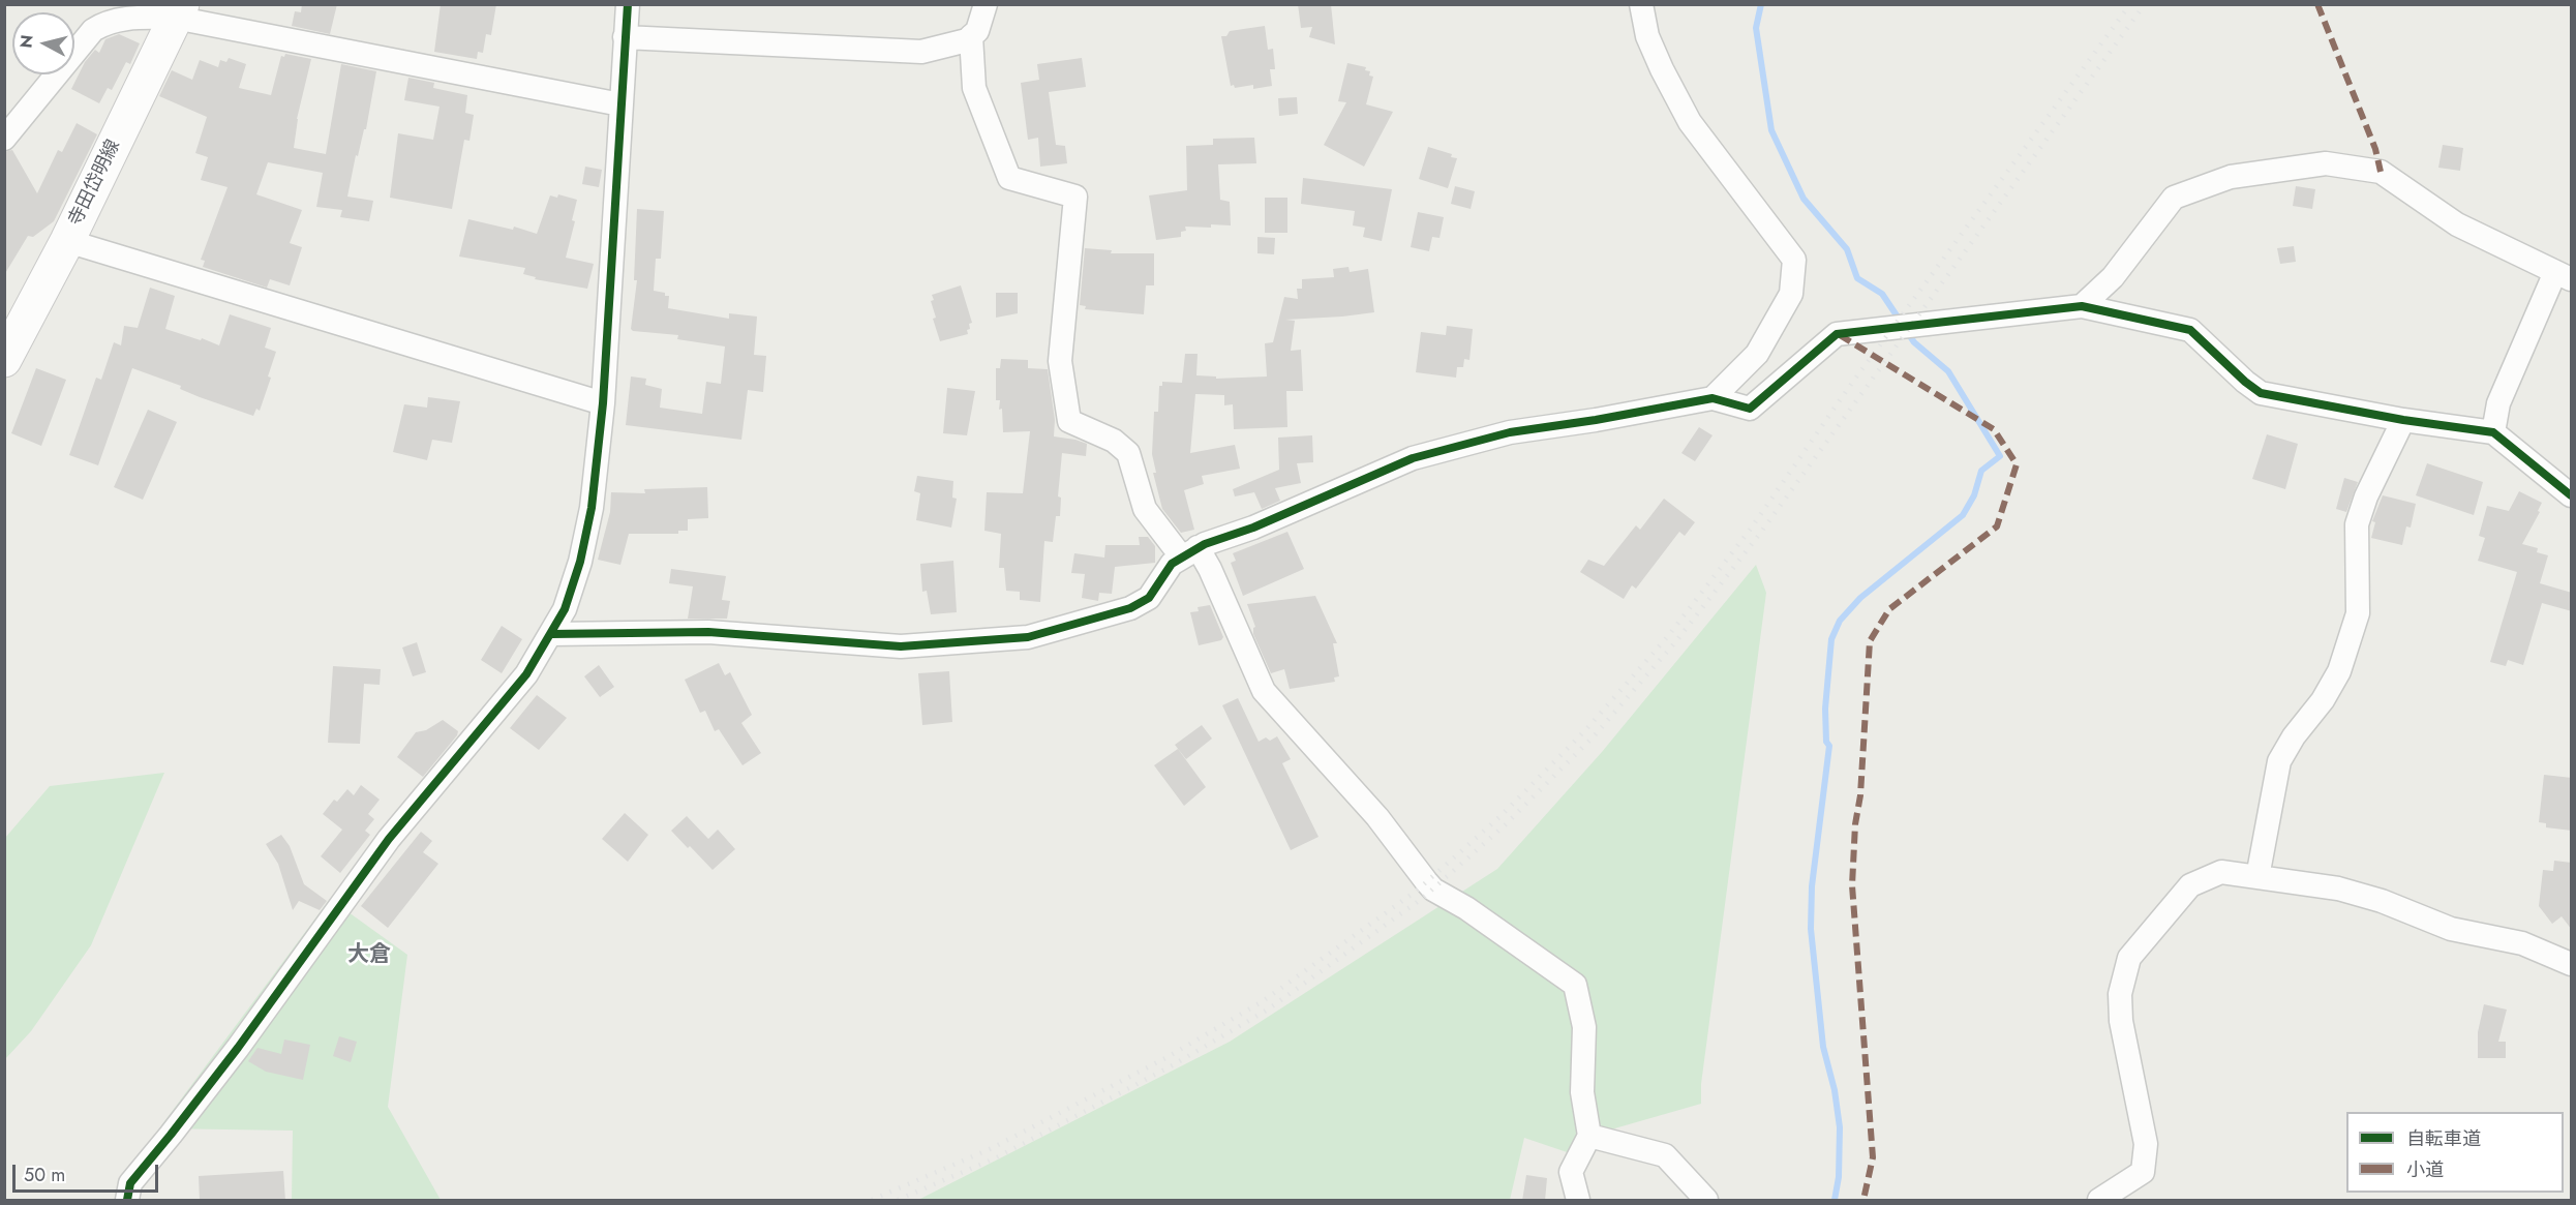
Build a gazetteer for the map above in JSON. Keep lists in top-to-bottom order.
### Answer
{
  "streets": {
    "main road": ["寺田岱明線"]
  },
  "districts": ["大倉"],
  "legend": ["自転車道", "小道"],
  "scale_bar": "50 m",
  "north": "left"
}
